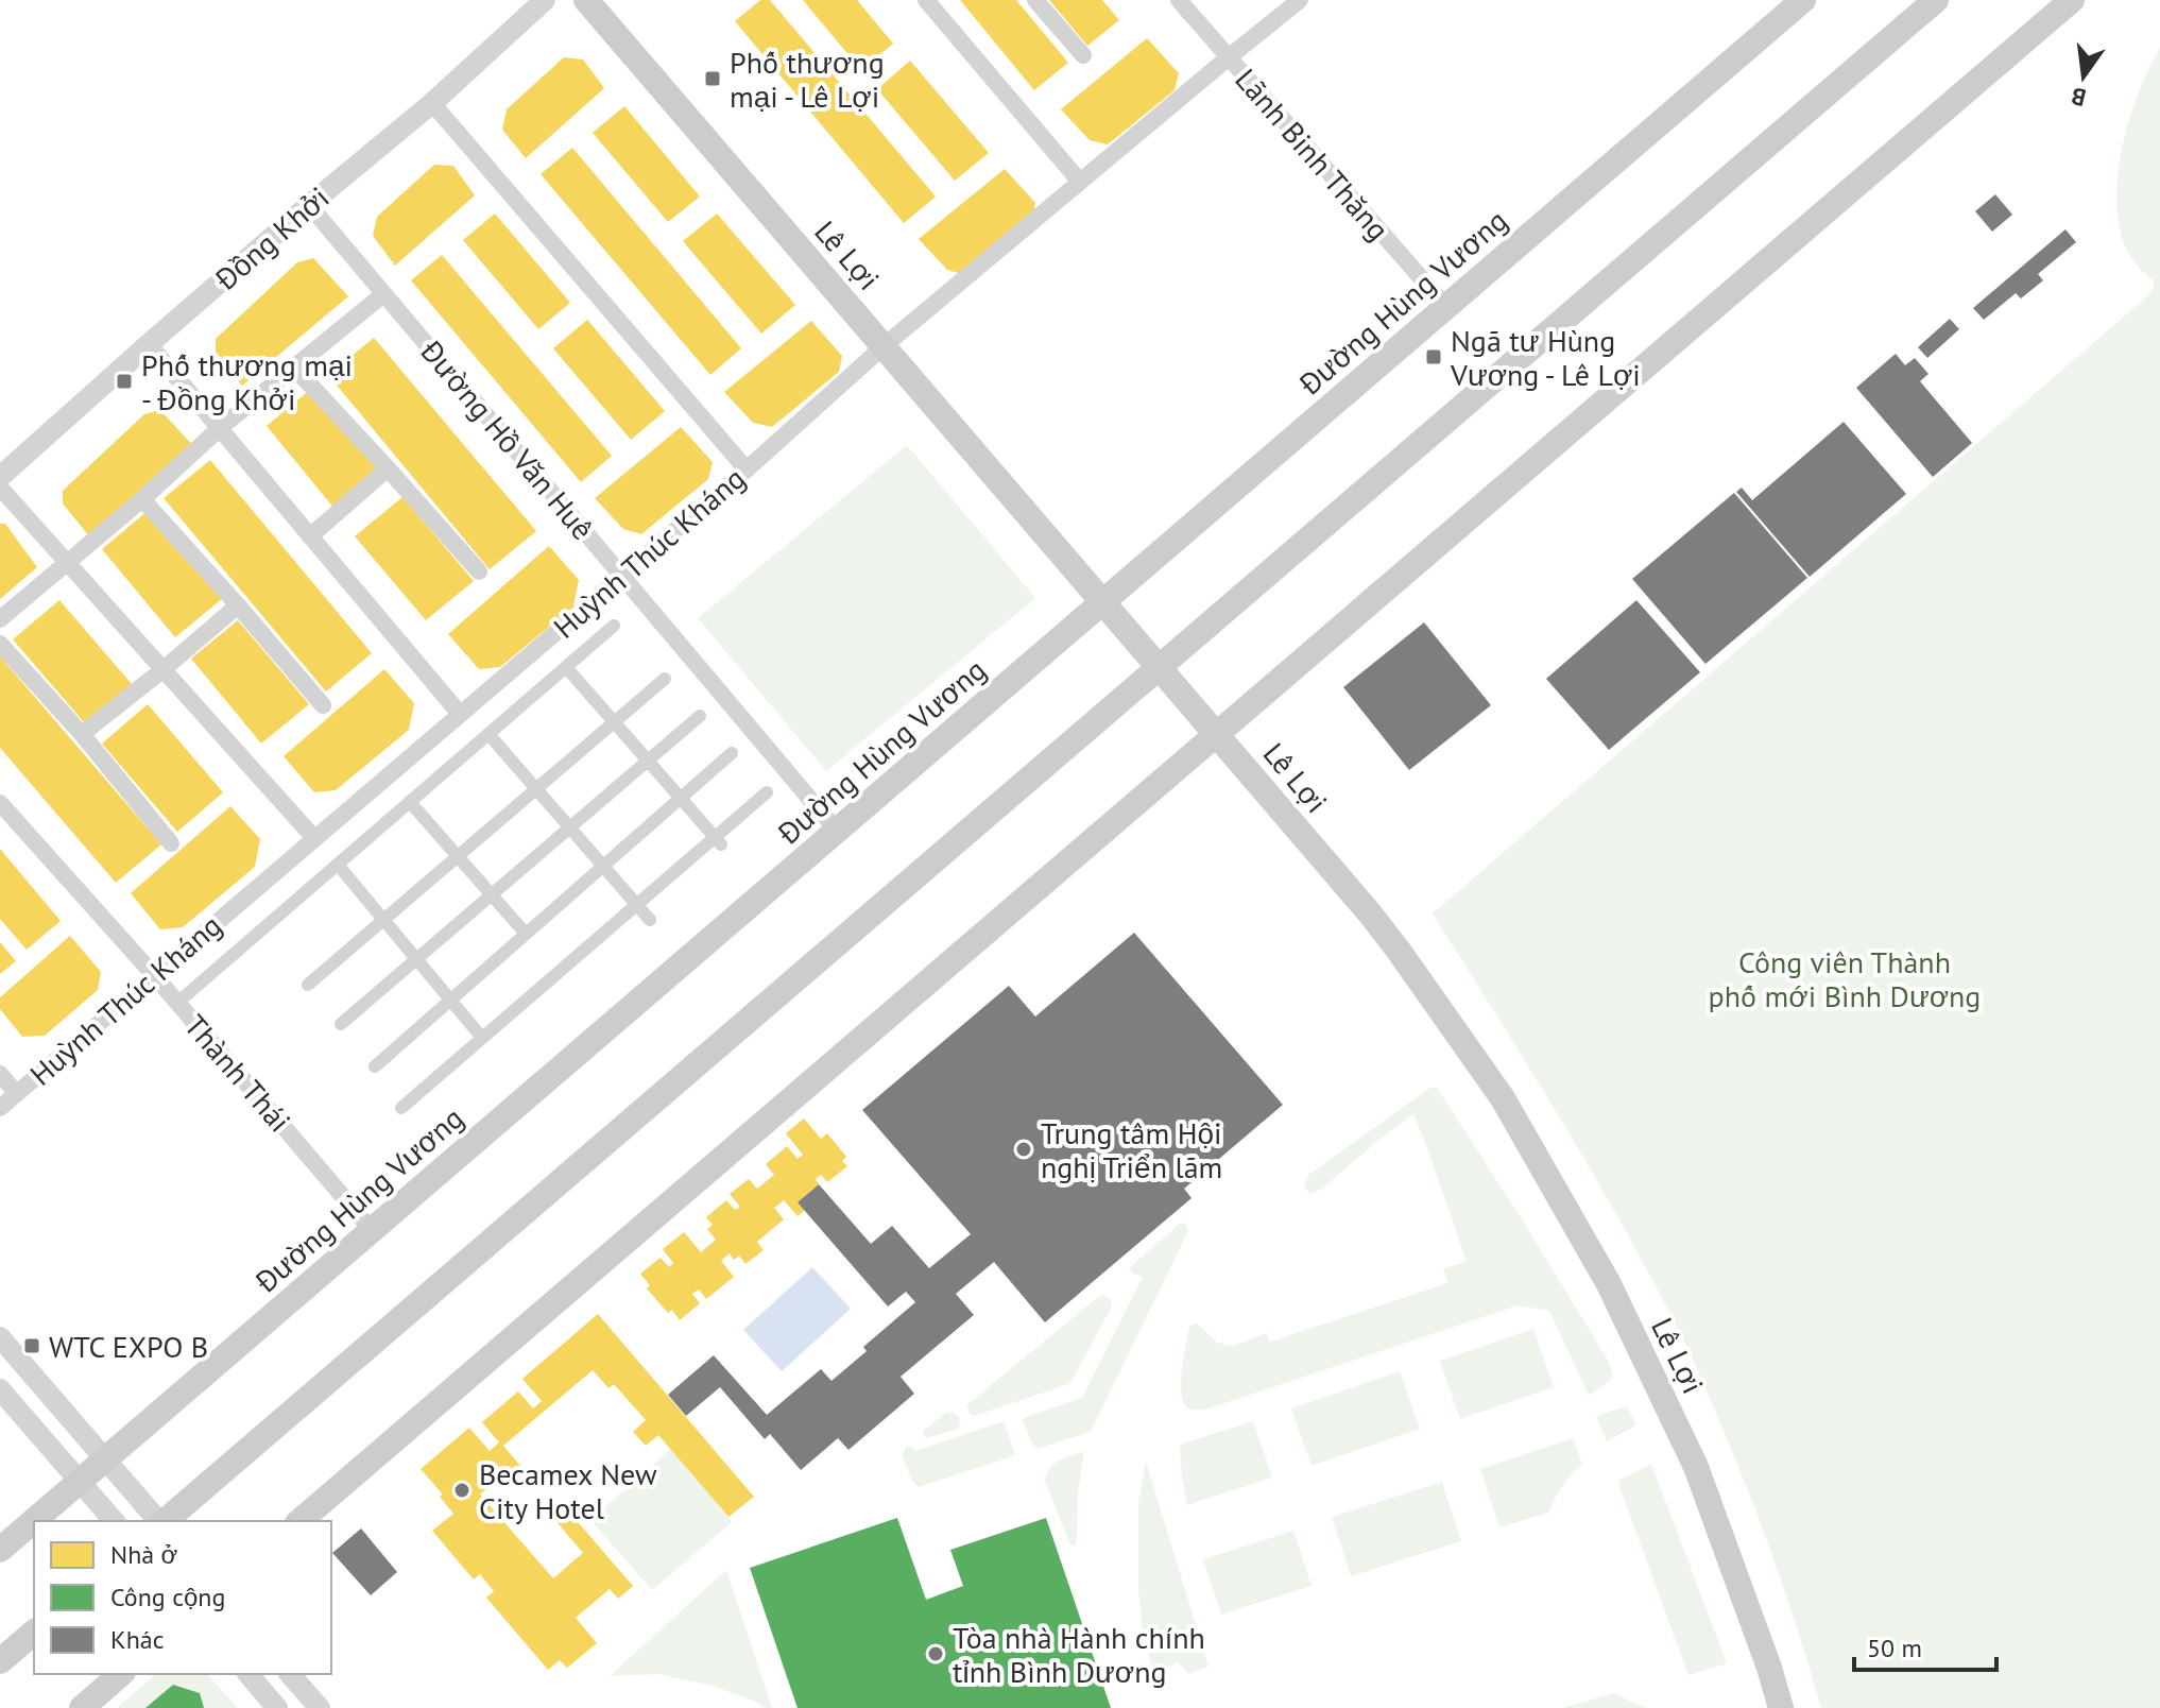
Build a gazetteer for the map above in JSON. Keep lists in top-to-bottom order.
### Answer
{
  "streets": {
    "main road": ["Lê Lợi", "Đường Hùng Vương"],
    "street": [
      "Lãnh Binh Thăng",
      "Đồng Khởi",
      "Đường Hồ Văn Huê",
      "Huỳnh Thúc Kháng",
      "Thành Thái"
    ]
  },
  "crossings": [
    ["Lãnh Binh Thăng", "Đường Hùng Vương"],
    ["Lãnh Binh Thăng", "Huỳnh Thúc Kháng"],
    ["Đồng Khởi", "Đường Hồ Văn Huê"],
    ["Lê Lợi", "Đường Hùng Vương"],
    ["Lê Lợi", "Huỳnh Thúc Kháng"],
    ["Đường Hùng Vương", "Đường Hồ Văn Huê"],
    ["Đường Hùng Vương", "Thành Thái"],
    ["Đường Hồ Văn Huê", "Huỳnh Thúc Kháng"],
    ["Huỳnh Thúc Kháng", "Thành Thái"]
  ],
  "parks": ["Công viên Thành phố mới Bình Dương"],
  "places": {
    "transit": [
      "Phố thương mại - Lê Lợi",
      "Ngã tư Hùng Vương - Lê Lợi",
      "Phố thương mại - Đồng Khởi",
      "WTC EXPO B"
    ],
    "other": ["Trung tâm Hội nghị Triển lãm", "Becamex New City Hotel", "Tòa nhà Hành chính tỉnh Bình Dương"]
  },
  "legend": ["Nhà ở", "Công cộng", "Khác"],
  "scale_bar": "50 m",
  "north": "bottom"
}
